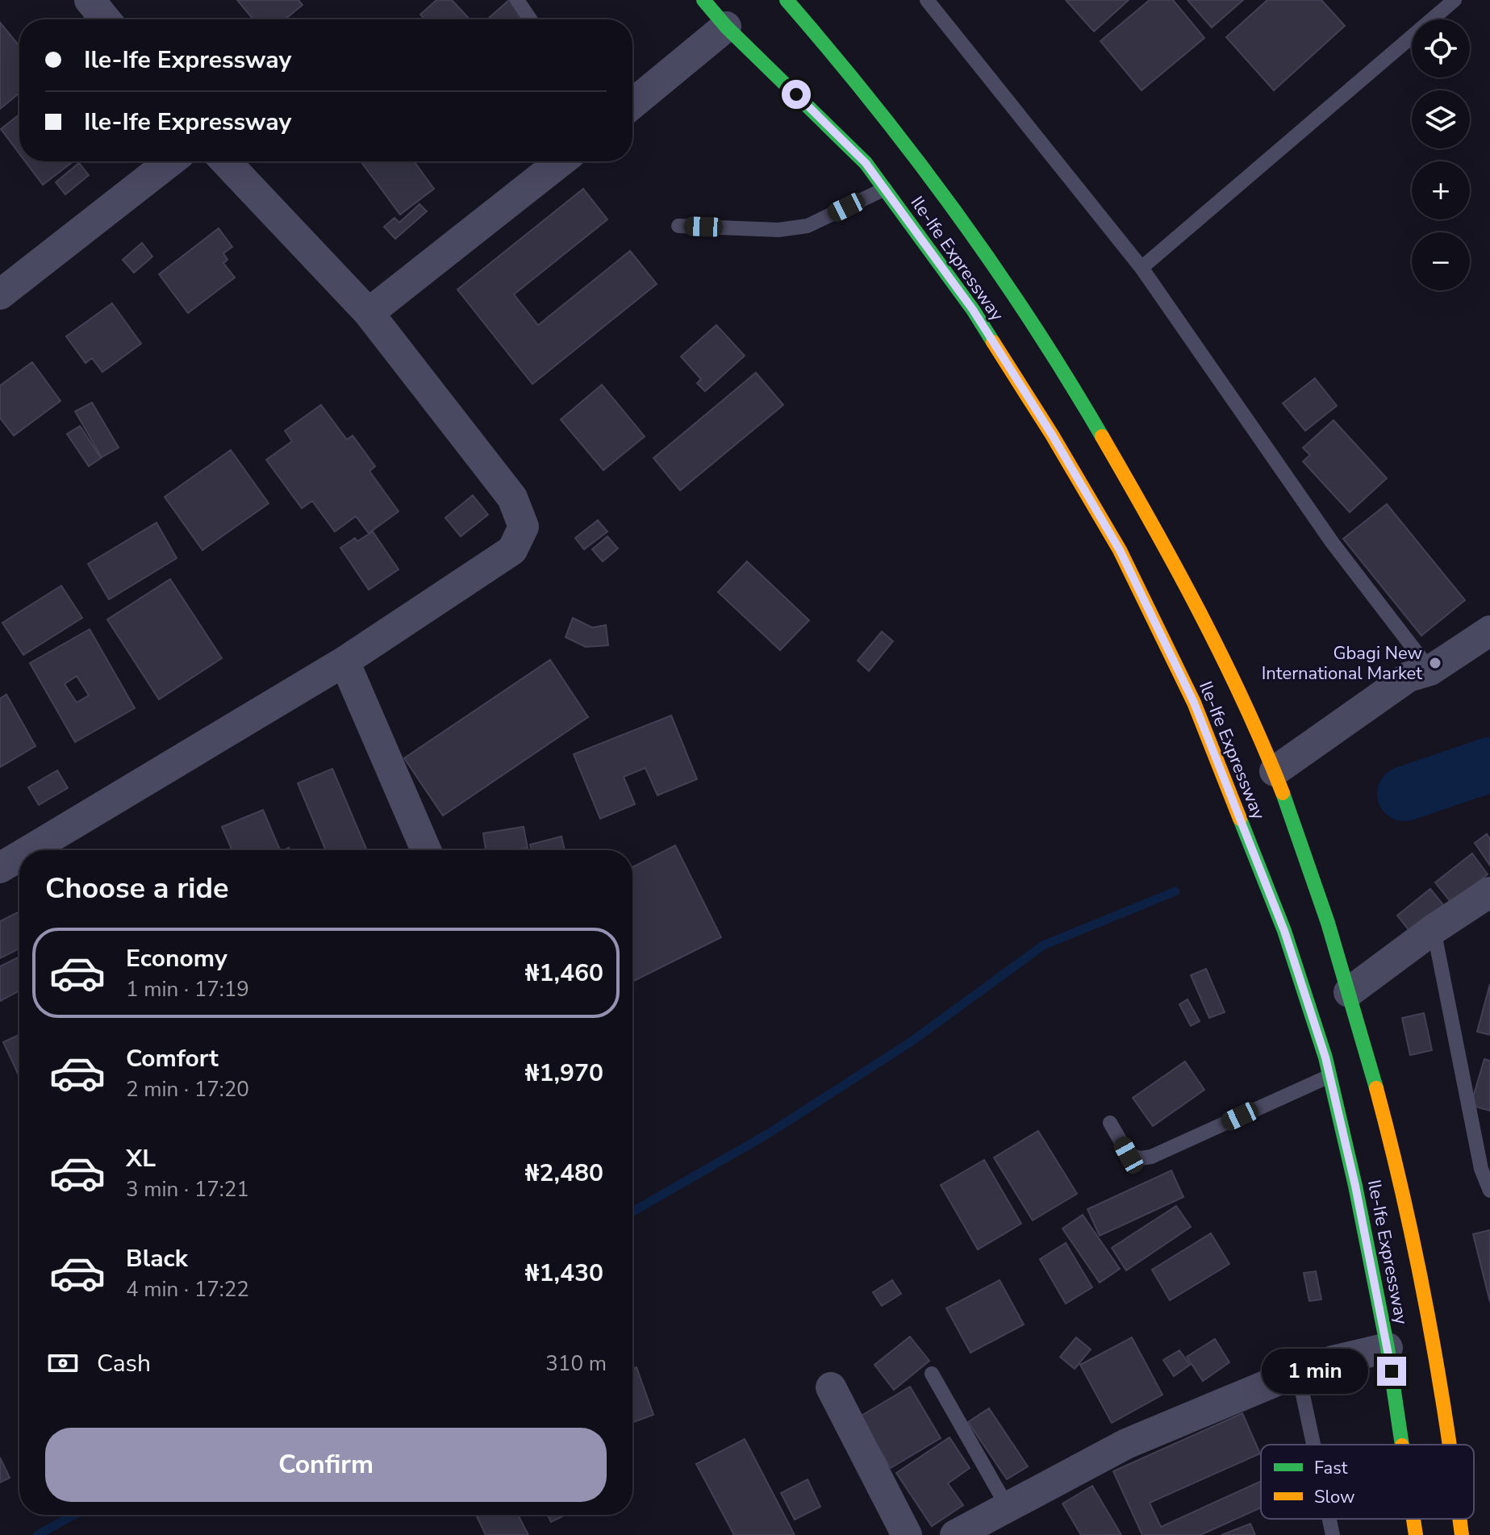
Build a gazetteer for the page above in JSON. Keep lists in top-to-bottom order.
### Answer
{
  "streets": {
    "highway": ["Ile-Ife Expressway"]
  },
  "places": ["Gbagi New International Market"],
  "legend": ["Fast", "Slow"],
  "page": {
    "map_buttons": ["+", "−"],
    "banner": ["Ile-Ife Expressway", "Ile-Ife Expressway"],
    "heading": "Choose a ride",
    "list": [
      {
        "name": "Economy",
        "note": "1 min · 17:19",
        "value": "₦1,460"
      },
      {
        "name": "Comfort",
        "note": "2 min · 17:20",
        "value": "₦1,970"
      },
      {
        "name": "XL",
        "note": "3 min · 17:21",
        "value": "₦2,480"
      },
      {
        "name": "Black",
        "note": "4 min · 17:22",
        "value": "₦1,430"
      }
    ],
    "pay": ["Cash", "310 m"],
    "bubble": "1 min",
    "buttons": "Confirm"
  }
}
